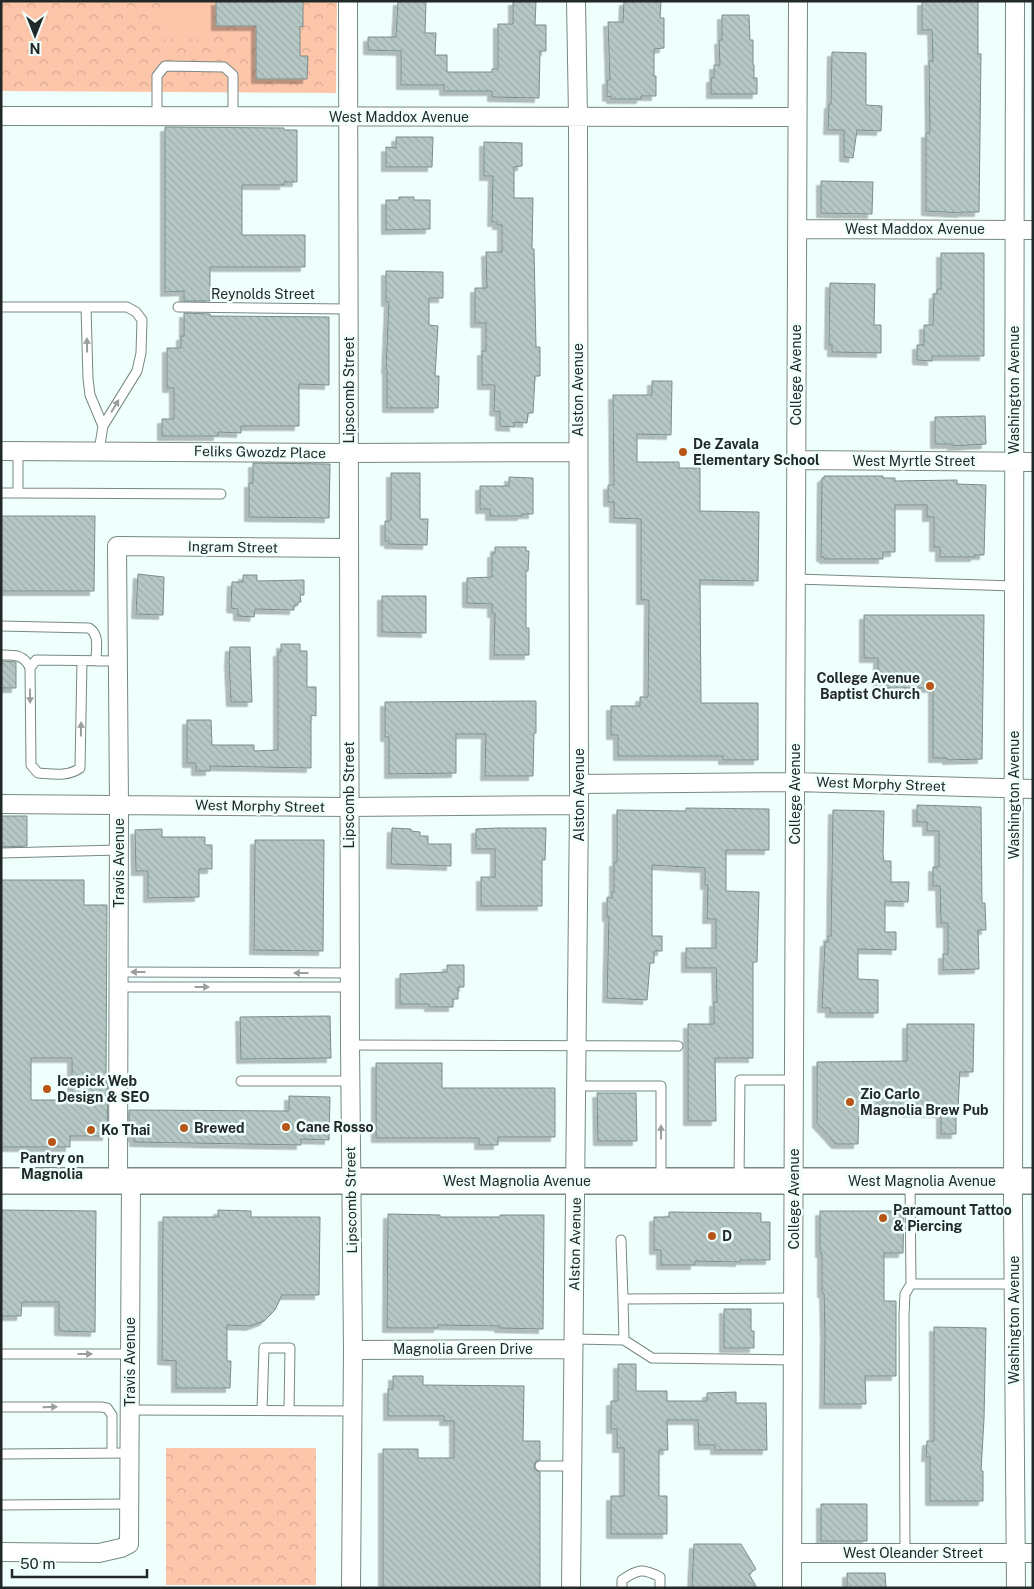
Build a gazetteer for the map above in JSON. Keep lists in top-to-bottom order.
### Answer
{
  "streets": {
    "street": [
      "West Maddox Avenue",
      "College Avenue",
      "Lipscomb Street",
      "Alston Avenue",
      "Washington Avenue",
      "Feliks Gwozdz Place",
      "West Myrtle Street",
      "Ingram Street",
      "West Morphy Street",
      "Travis Avenue",
      "West Magnolia Avenue",
      "Magnolia Green Drive",
      "West Oleander Street"
    ],
    "lane": ["Reynolds Street"]
  },
  "crossings": [
    ["West Maddox Avenue", "College Avenue"],
    ["West Maddox Avenue", "Lipscomb Street"],
    ["West Maddox Avenue", "Alston Avenue"],
    ["West Maddox Avenue", "Washington Avenue"],
    ["Reynolds Street", "Lipscomb Street"],
    ["College Avenue", "West Myrtle Street"],
    ["College Avenue", "West Morphy Street"],
    ["College Avenue", "West Magnolia Avenue"],
    ["College Avenue", "West Oleander Street"],
    ["Lipscomb Street", "Feliks Gwozdz Place"],
    ["Lipscomb Street", "Ingram Street"],
    ["Lipscomb Street", "West Morphy Street"],
    ["Lipscomb Street", "West Magnolia Avenue"],
    ["Lipscomb Street", "Magnolia Green Drive"],
    ["Alston Avenue", "Feliks Gwozdz Place"],
    ["Alston Avenue", "West Morphy Street"],
    ["Alston Avenue", "West Magnolia Avenue"],
    ["Alston Avenue", "Magnolia Green Drive"],
    ["Washington Avenue", "West Myrtle Street"],
    ["Washington Avenue", "West Morphy Street"],
    ["Washington Avenue", "West Magnolia Avenue"],
    ["Washington Avenue", "West Oleander Street"],
    ["Ingram Street", "Travis Avenue"],
    ["West Morphy Street", "Travis Avenue"],
    ["Travis Avenue", "West Magnolia Avenue"]
  ],
  "places": [
    "De Zavala Elementary School",
    "College Avenue Baptist Church",
    "Icepick Web Design & SEO",
    "Zio Carlo Magnolia Brew Pub",
    "Cane Rosso",
    "Brewed",
    "Ko Thai",
    "Pantry on Magnolia",
    "Paramount Tattoo & Piercing",
    "D"
  ],
  "scale_bar": "50 m",
  "north": "bottom"
}
